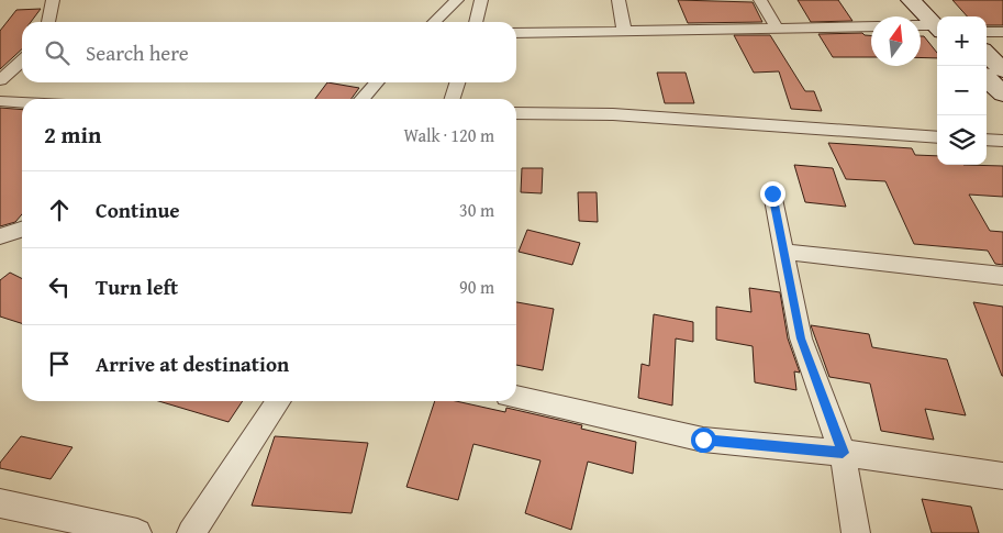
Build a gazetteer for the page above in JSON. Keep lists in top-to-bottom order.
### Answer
{
  "north": "top",
  "page": {
    "map_buttons": ["+", "−"],
    "search": "Search here",
    "heading": ["2 min", "Walk · 120 m"],
    "list": [
      ["Continue", "30 m"],
      ["Turn left", "90 m"],
      "Arrive at destination"
    ]
  }
}
